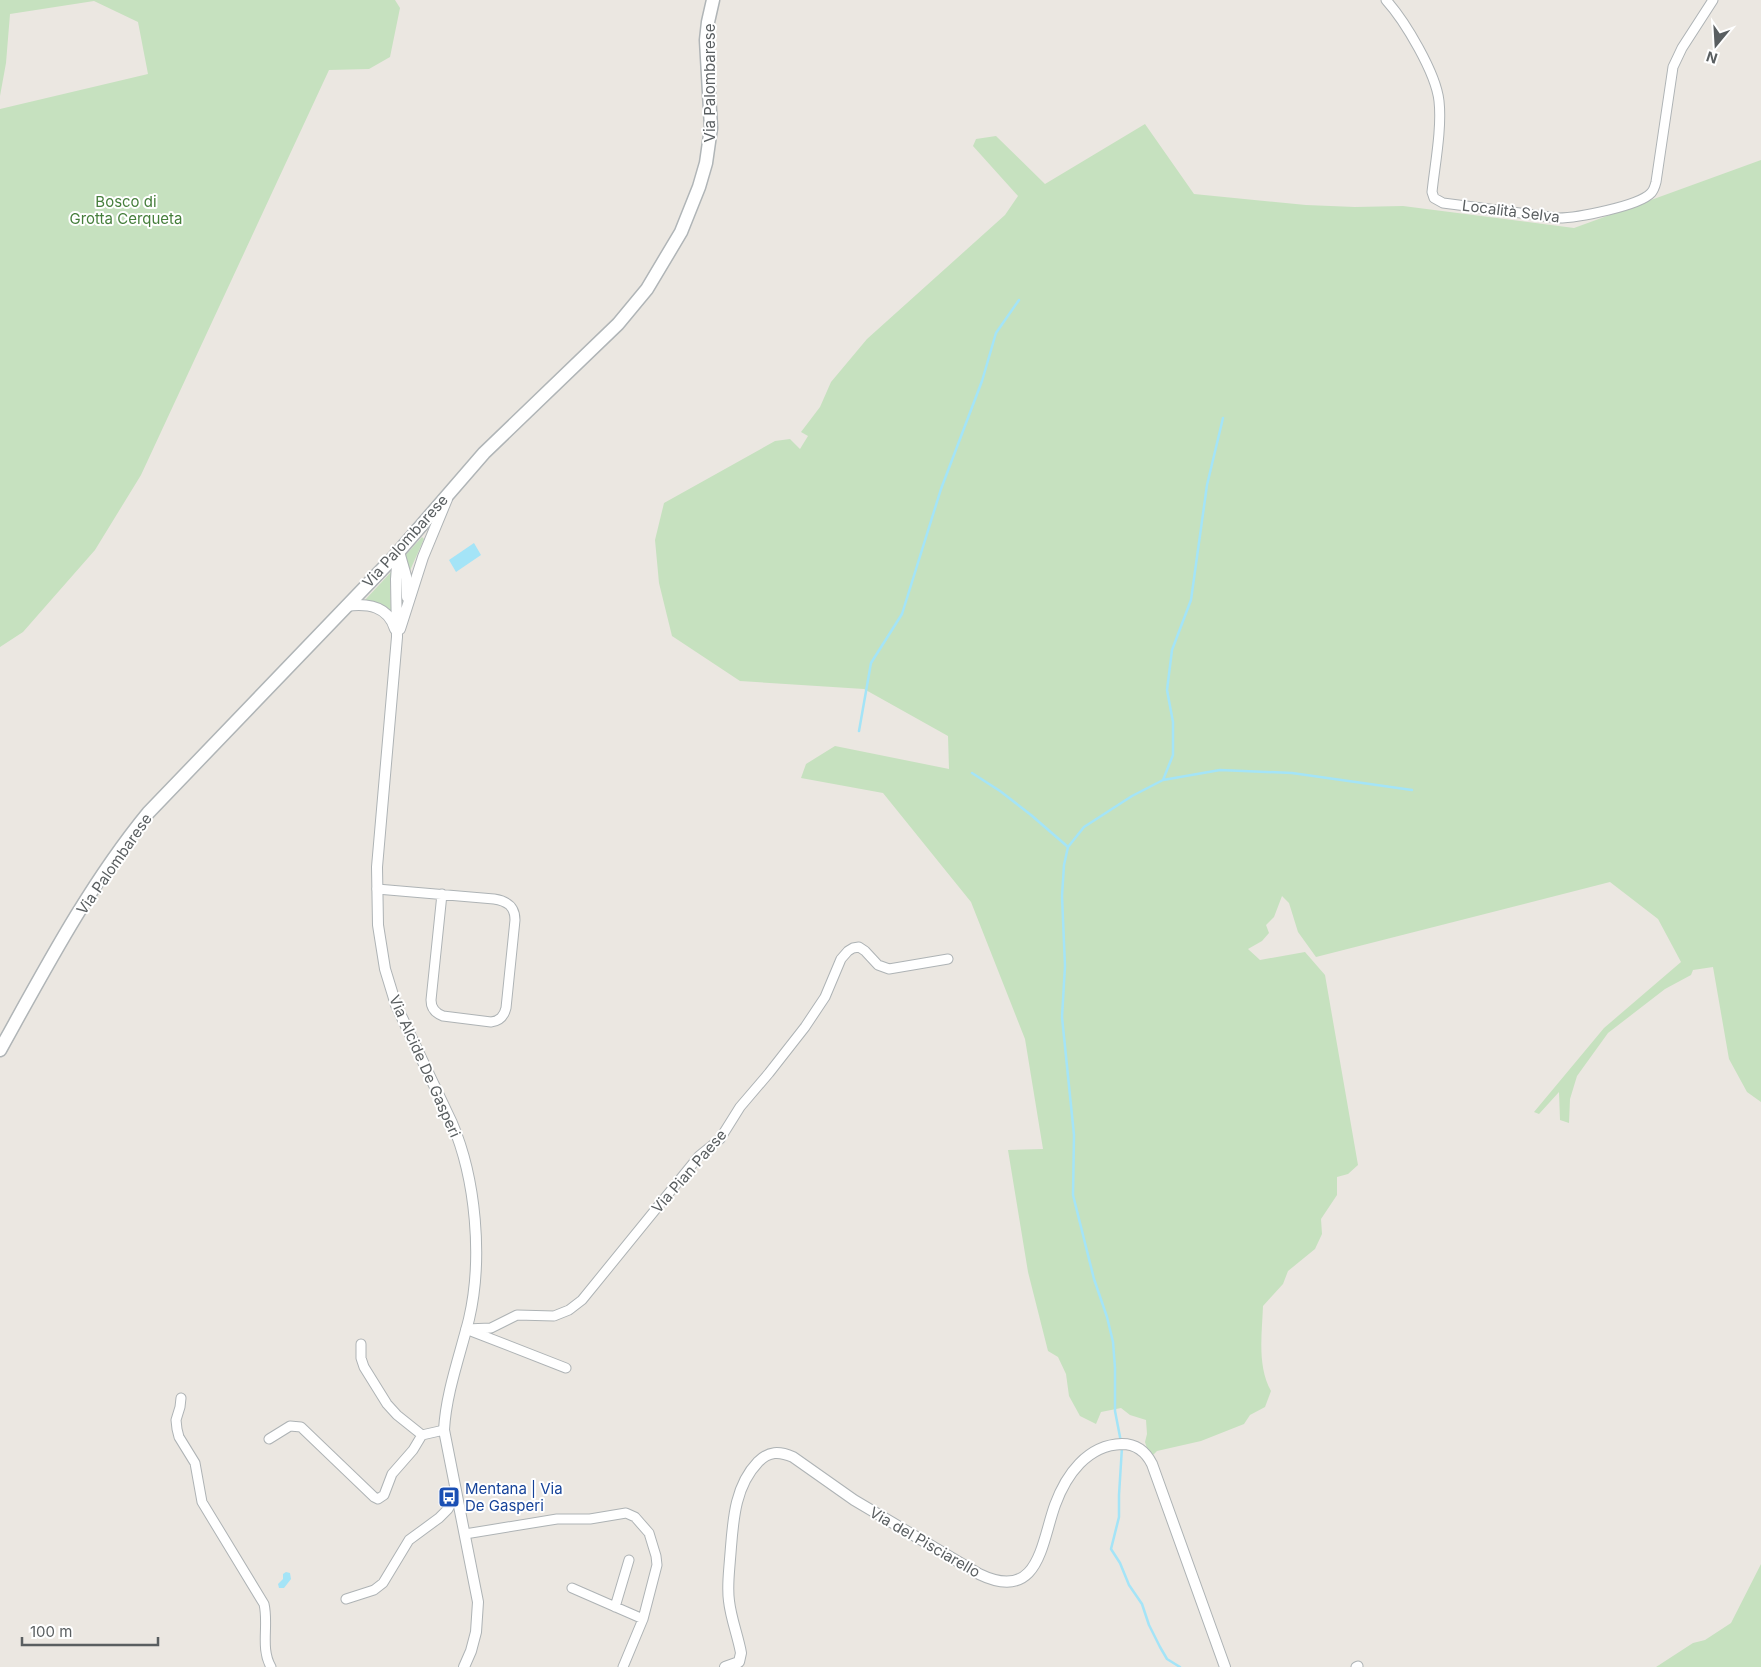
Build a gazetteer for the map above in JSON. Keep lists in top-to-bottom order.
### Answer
{
  "streets": {
    "main road": ["Via Palombarese"],
    "street": [
      "Località Selva",
      "Via Alcide De Gasperi",
      "Via Pian Paese",
      "Via del Pisciarello"
    ]
  },
  "crossings": [
    ["Via Palombarese", "Via Alcide De Gasperi"],
    ["Via Alcide De Gasperi", "Via Pian Paese"]
  ],
  "parks": ["Bosco di Grotta Cerqueta"],
  "places": {
    "bus stop": ["Mentana | Via De Gasperi"]
  },
  "scale_bar": "100 m",
  "north": "bottom"
}
